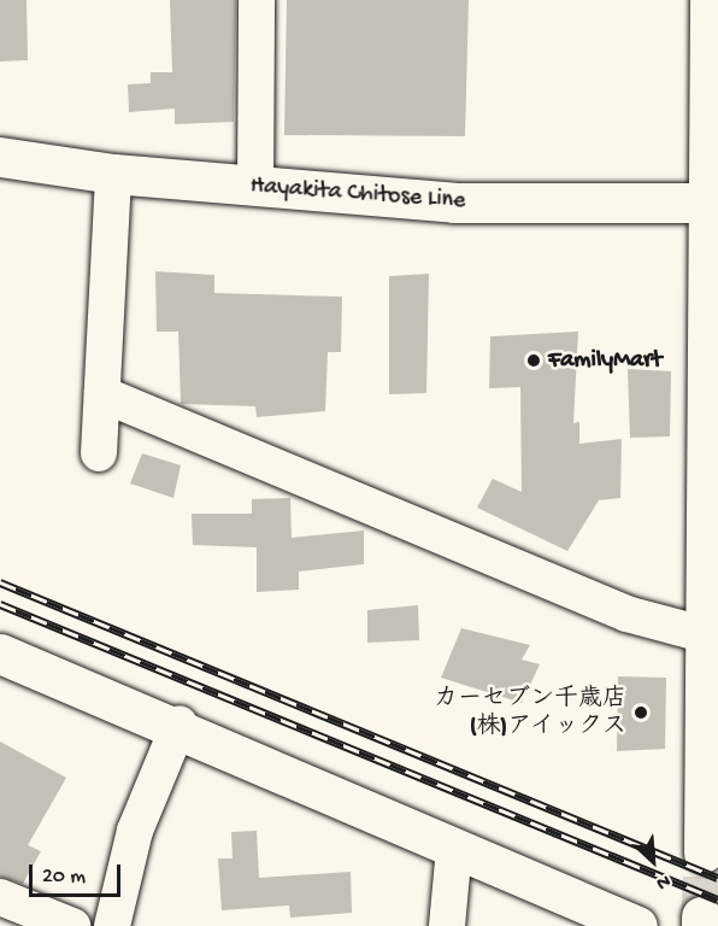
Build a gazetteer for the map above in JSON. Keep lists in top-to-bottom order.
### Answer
{
  "streets": {
    "main road": ["Hayakita Chitose Line"]
  },
  "places": ["FamilyMart", "カーセブン千歳店 (株)アイックス"],
  "scale_bar": "20 m",
  "north": "bottom right"
}
